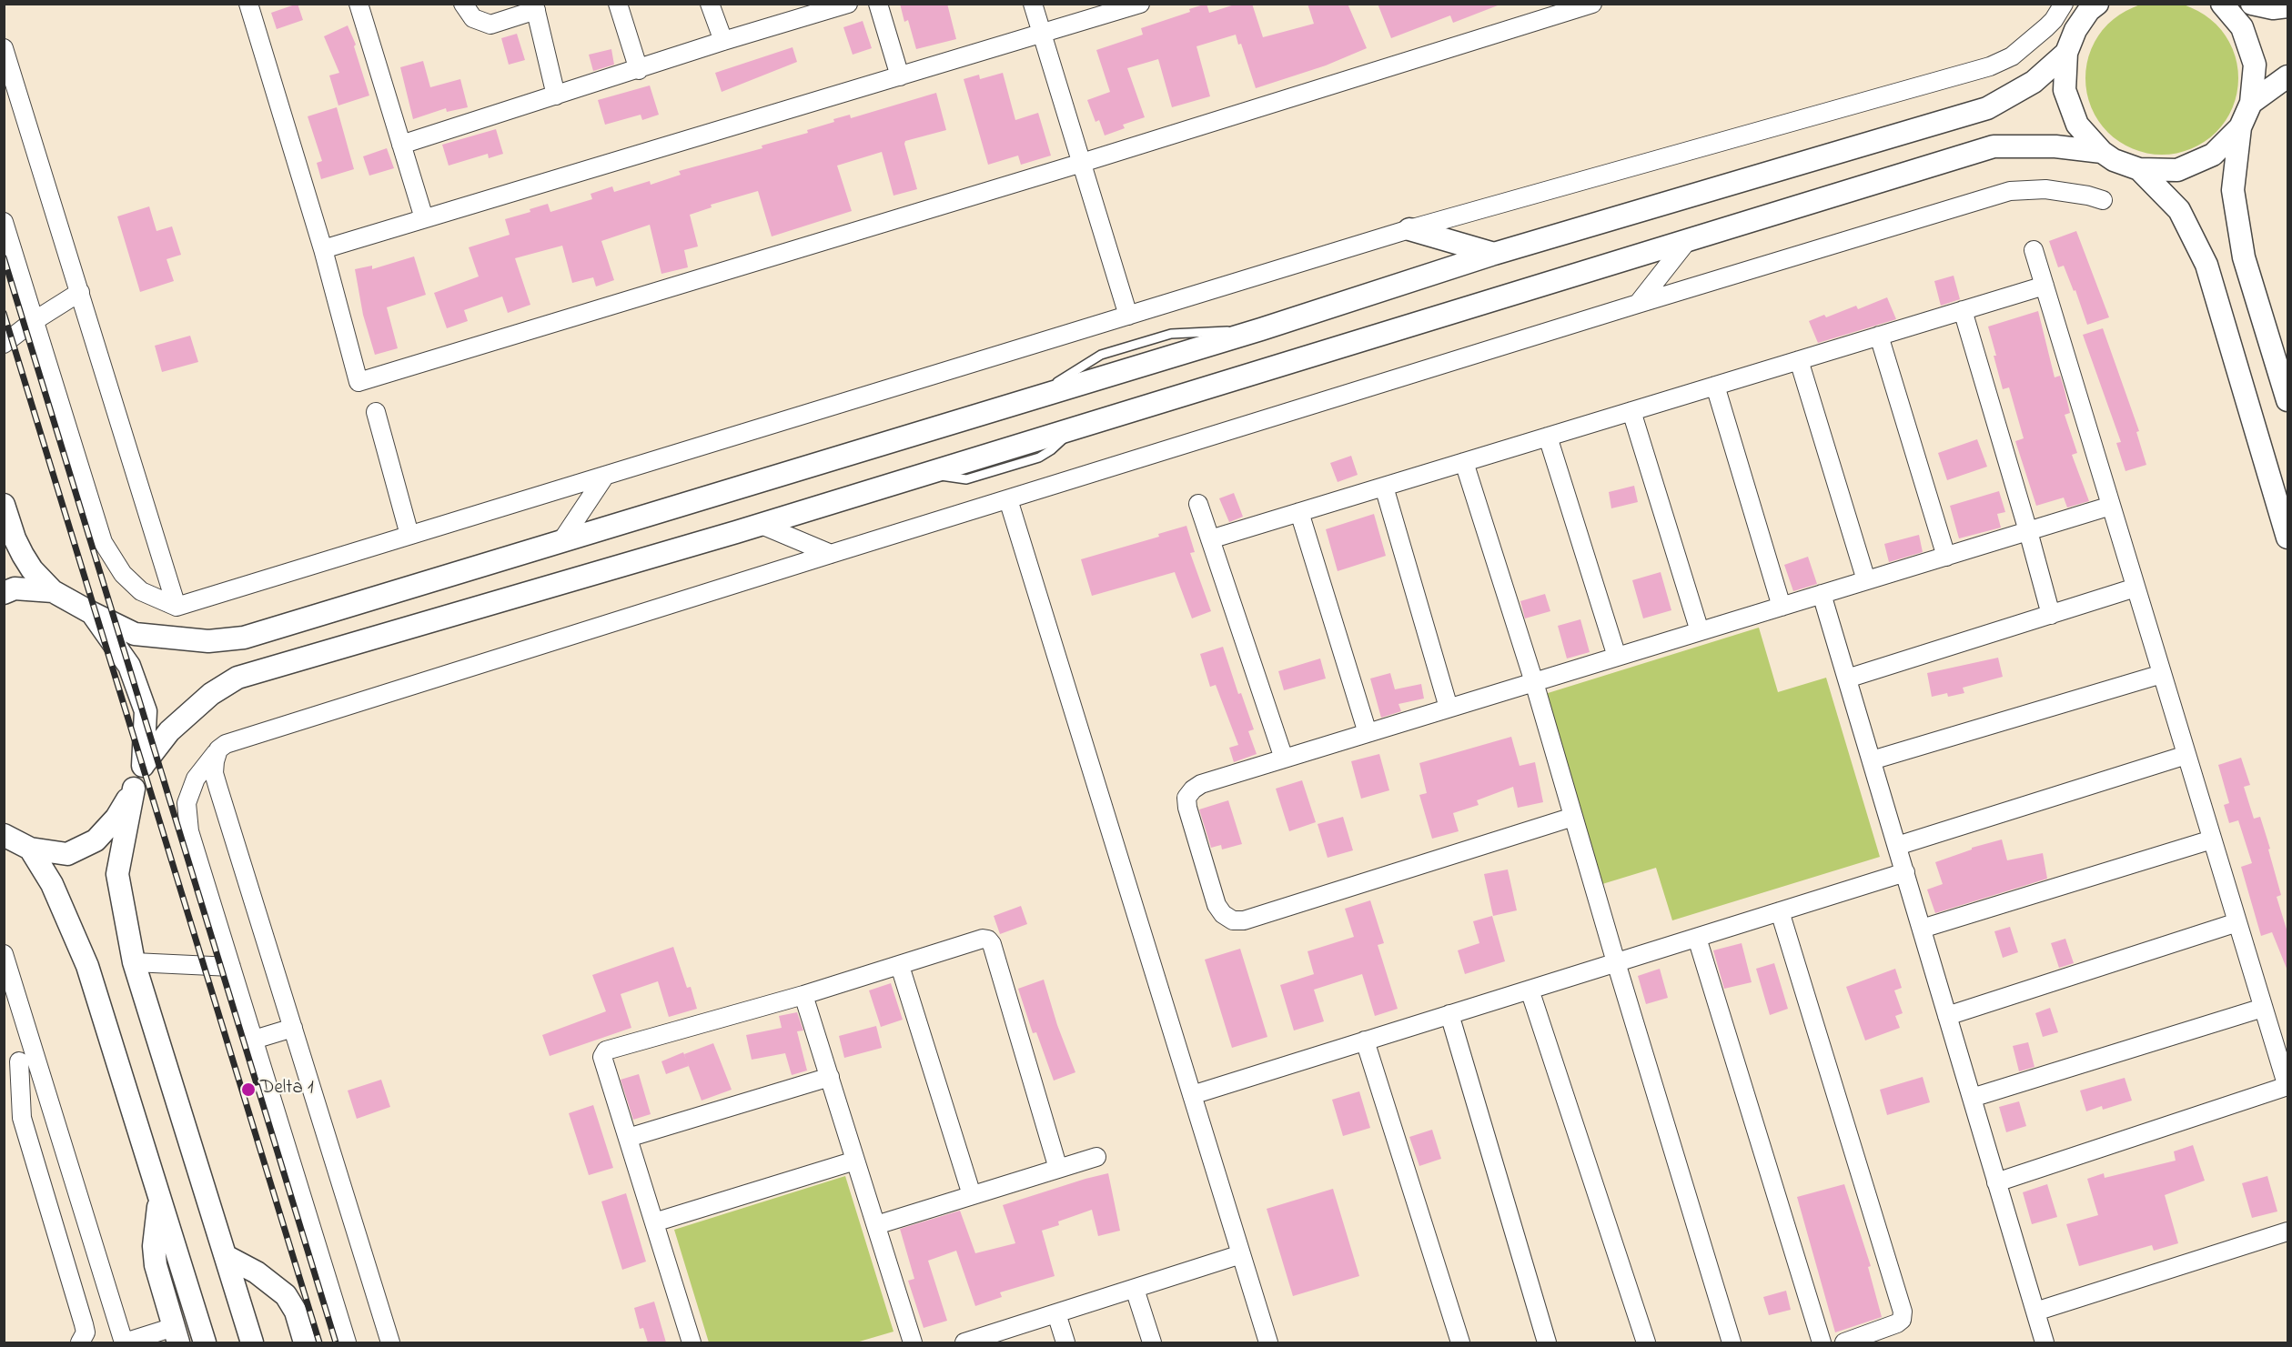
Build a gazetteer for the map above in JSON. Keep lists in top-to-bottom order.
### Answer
{
  "places": ["Delta 1"]
}
